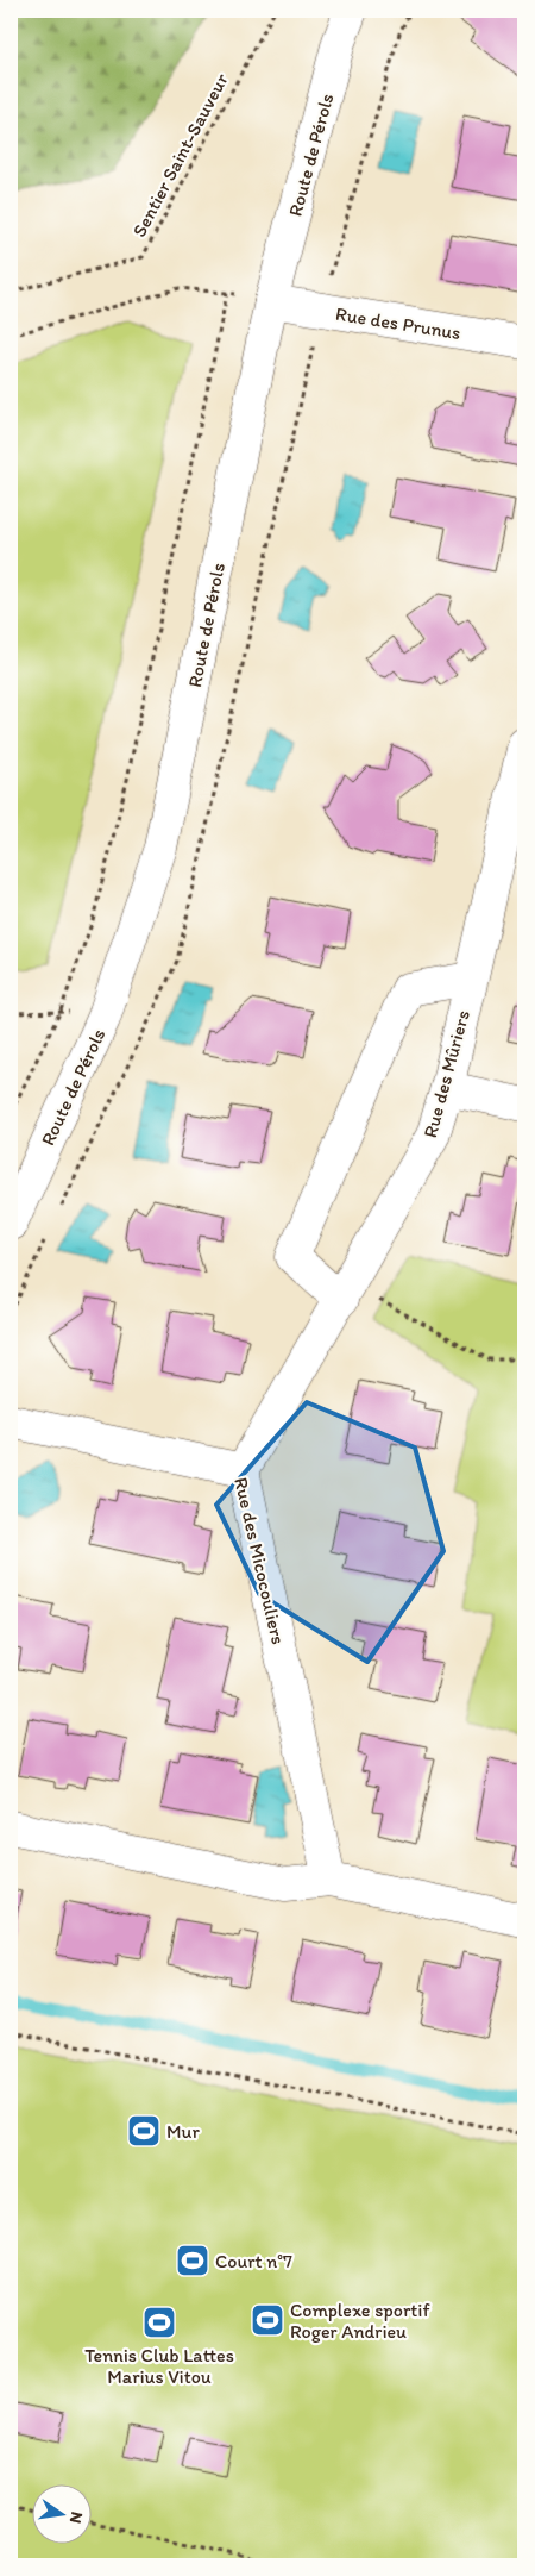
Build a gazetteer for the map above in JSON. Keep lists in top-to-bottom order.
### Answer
{
  "streets": {
    "street": [
      "Route de Pérols",
      "Rue des Prunus",
      "Rue des Mûriers",
      "Rue des Micocouliers"
    ],
    "path": ["Sentier Saint-Sauveur"]
  },
  "crossings": [
    ["Route de Pérols", "Rue des Prunus"],
    ["Rue des Mûriers", "Rue des Micocouliers"]
  ],
  "places": {
    "sports": [
      "Mur",
      "Court n°7",
      "Complexe sportif Roger Andrieu",
      "Tennis Club Lattes Marius Vitou"
    ]
  },
  "north": "right"
}
